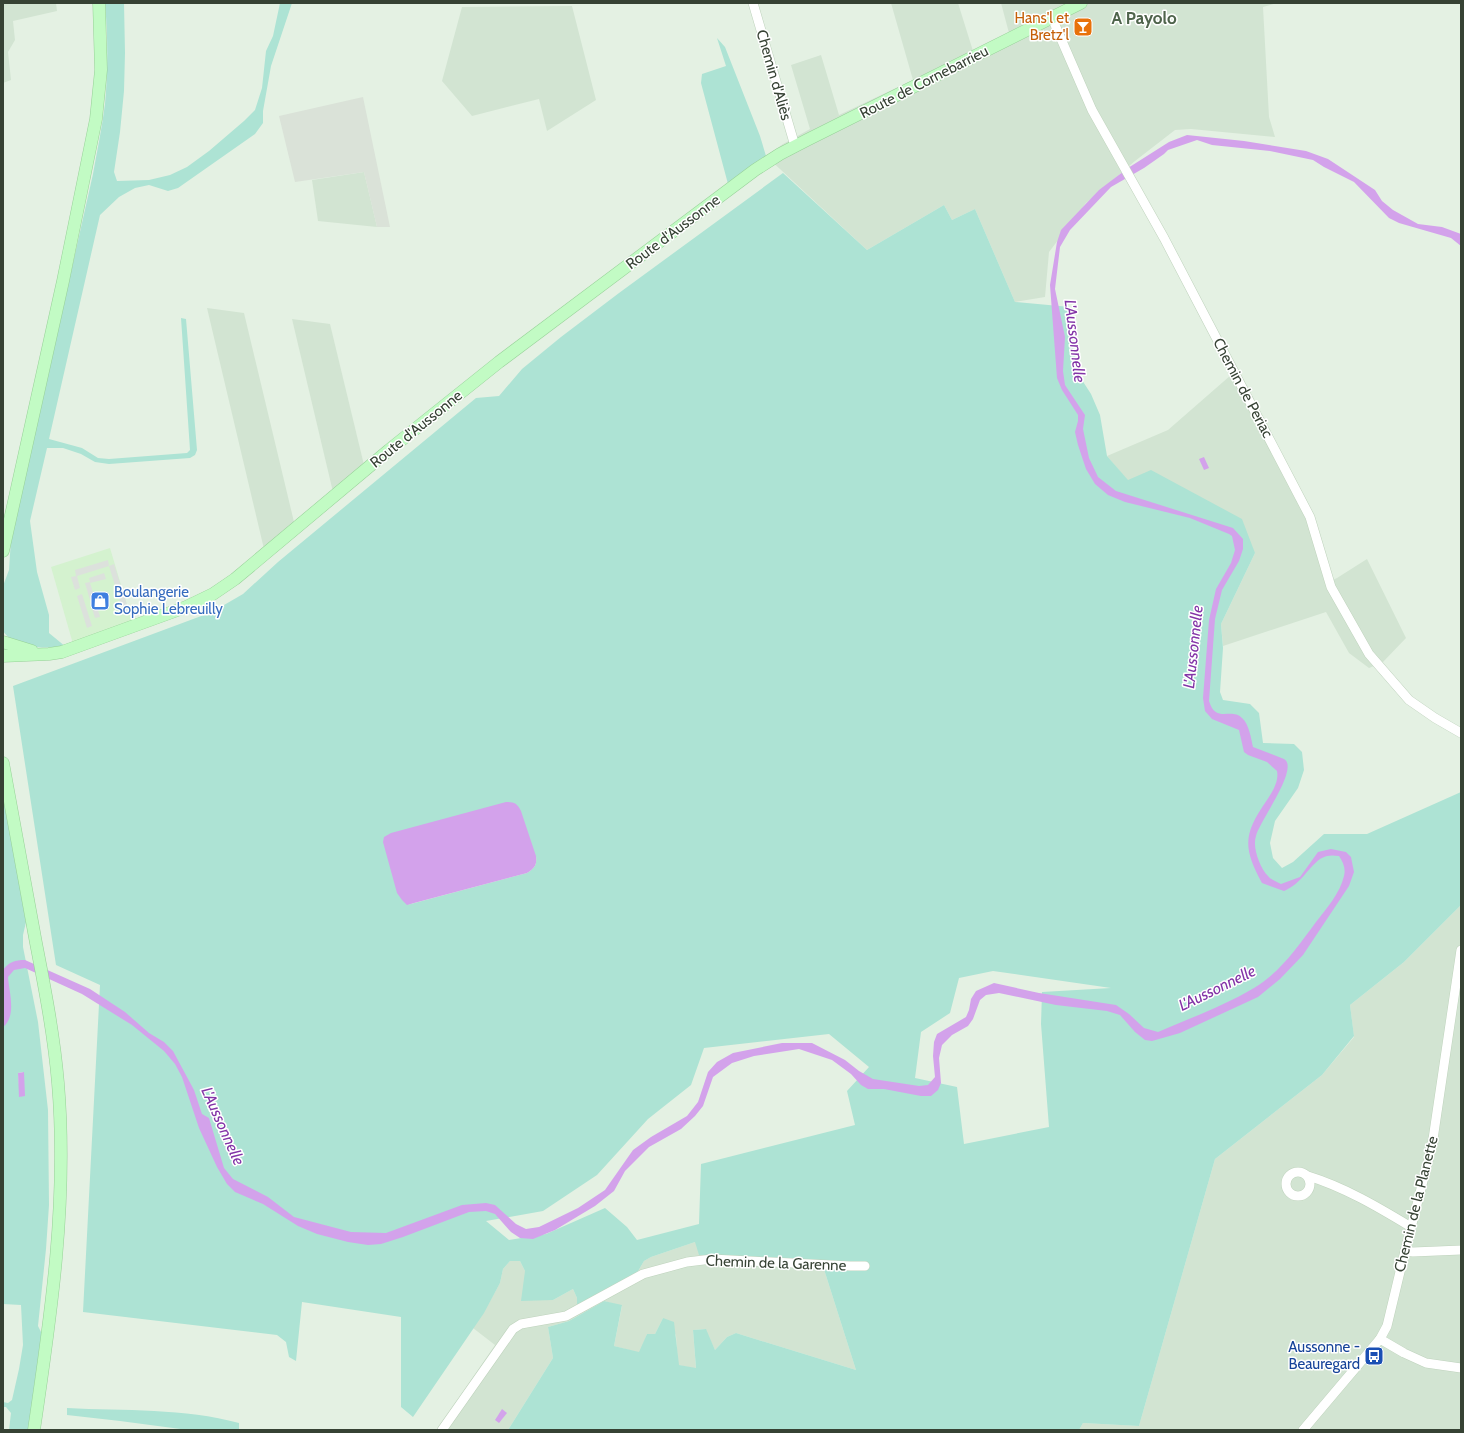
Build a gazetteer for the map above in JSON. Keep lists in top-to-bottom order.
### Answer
{
  "streets": {
    "main road": ["Route de Cornebarrieu", "Route d'Aussonne"],
    "street": [
      "Chemin d'Aliès",
      "Chemin de Periac",
      "Chemin de la Planette",
      "Chemin de la Garenne"
    ]
  },
  "crossings": [
    ["Chemin d'Aliès", "Route de Cornebarrieu"],
    ["Route de Cornebarrieu", "Route d'Aussonne"],
    ["Route de Cornebarrieu", "Chemin de Periac"]
  ],
  "districts": ["A Payolo"],
  "water": ["L'Aussonnelle"],
  "places": {
    "bar": ["Hans'l et Bretz'l"],
    "shop": ["Boulangerie Sophie Lebreuilly"],
    "bus stop": ["Aussonne - Beauregard"]
  }
}
